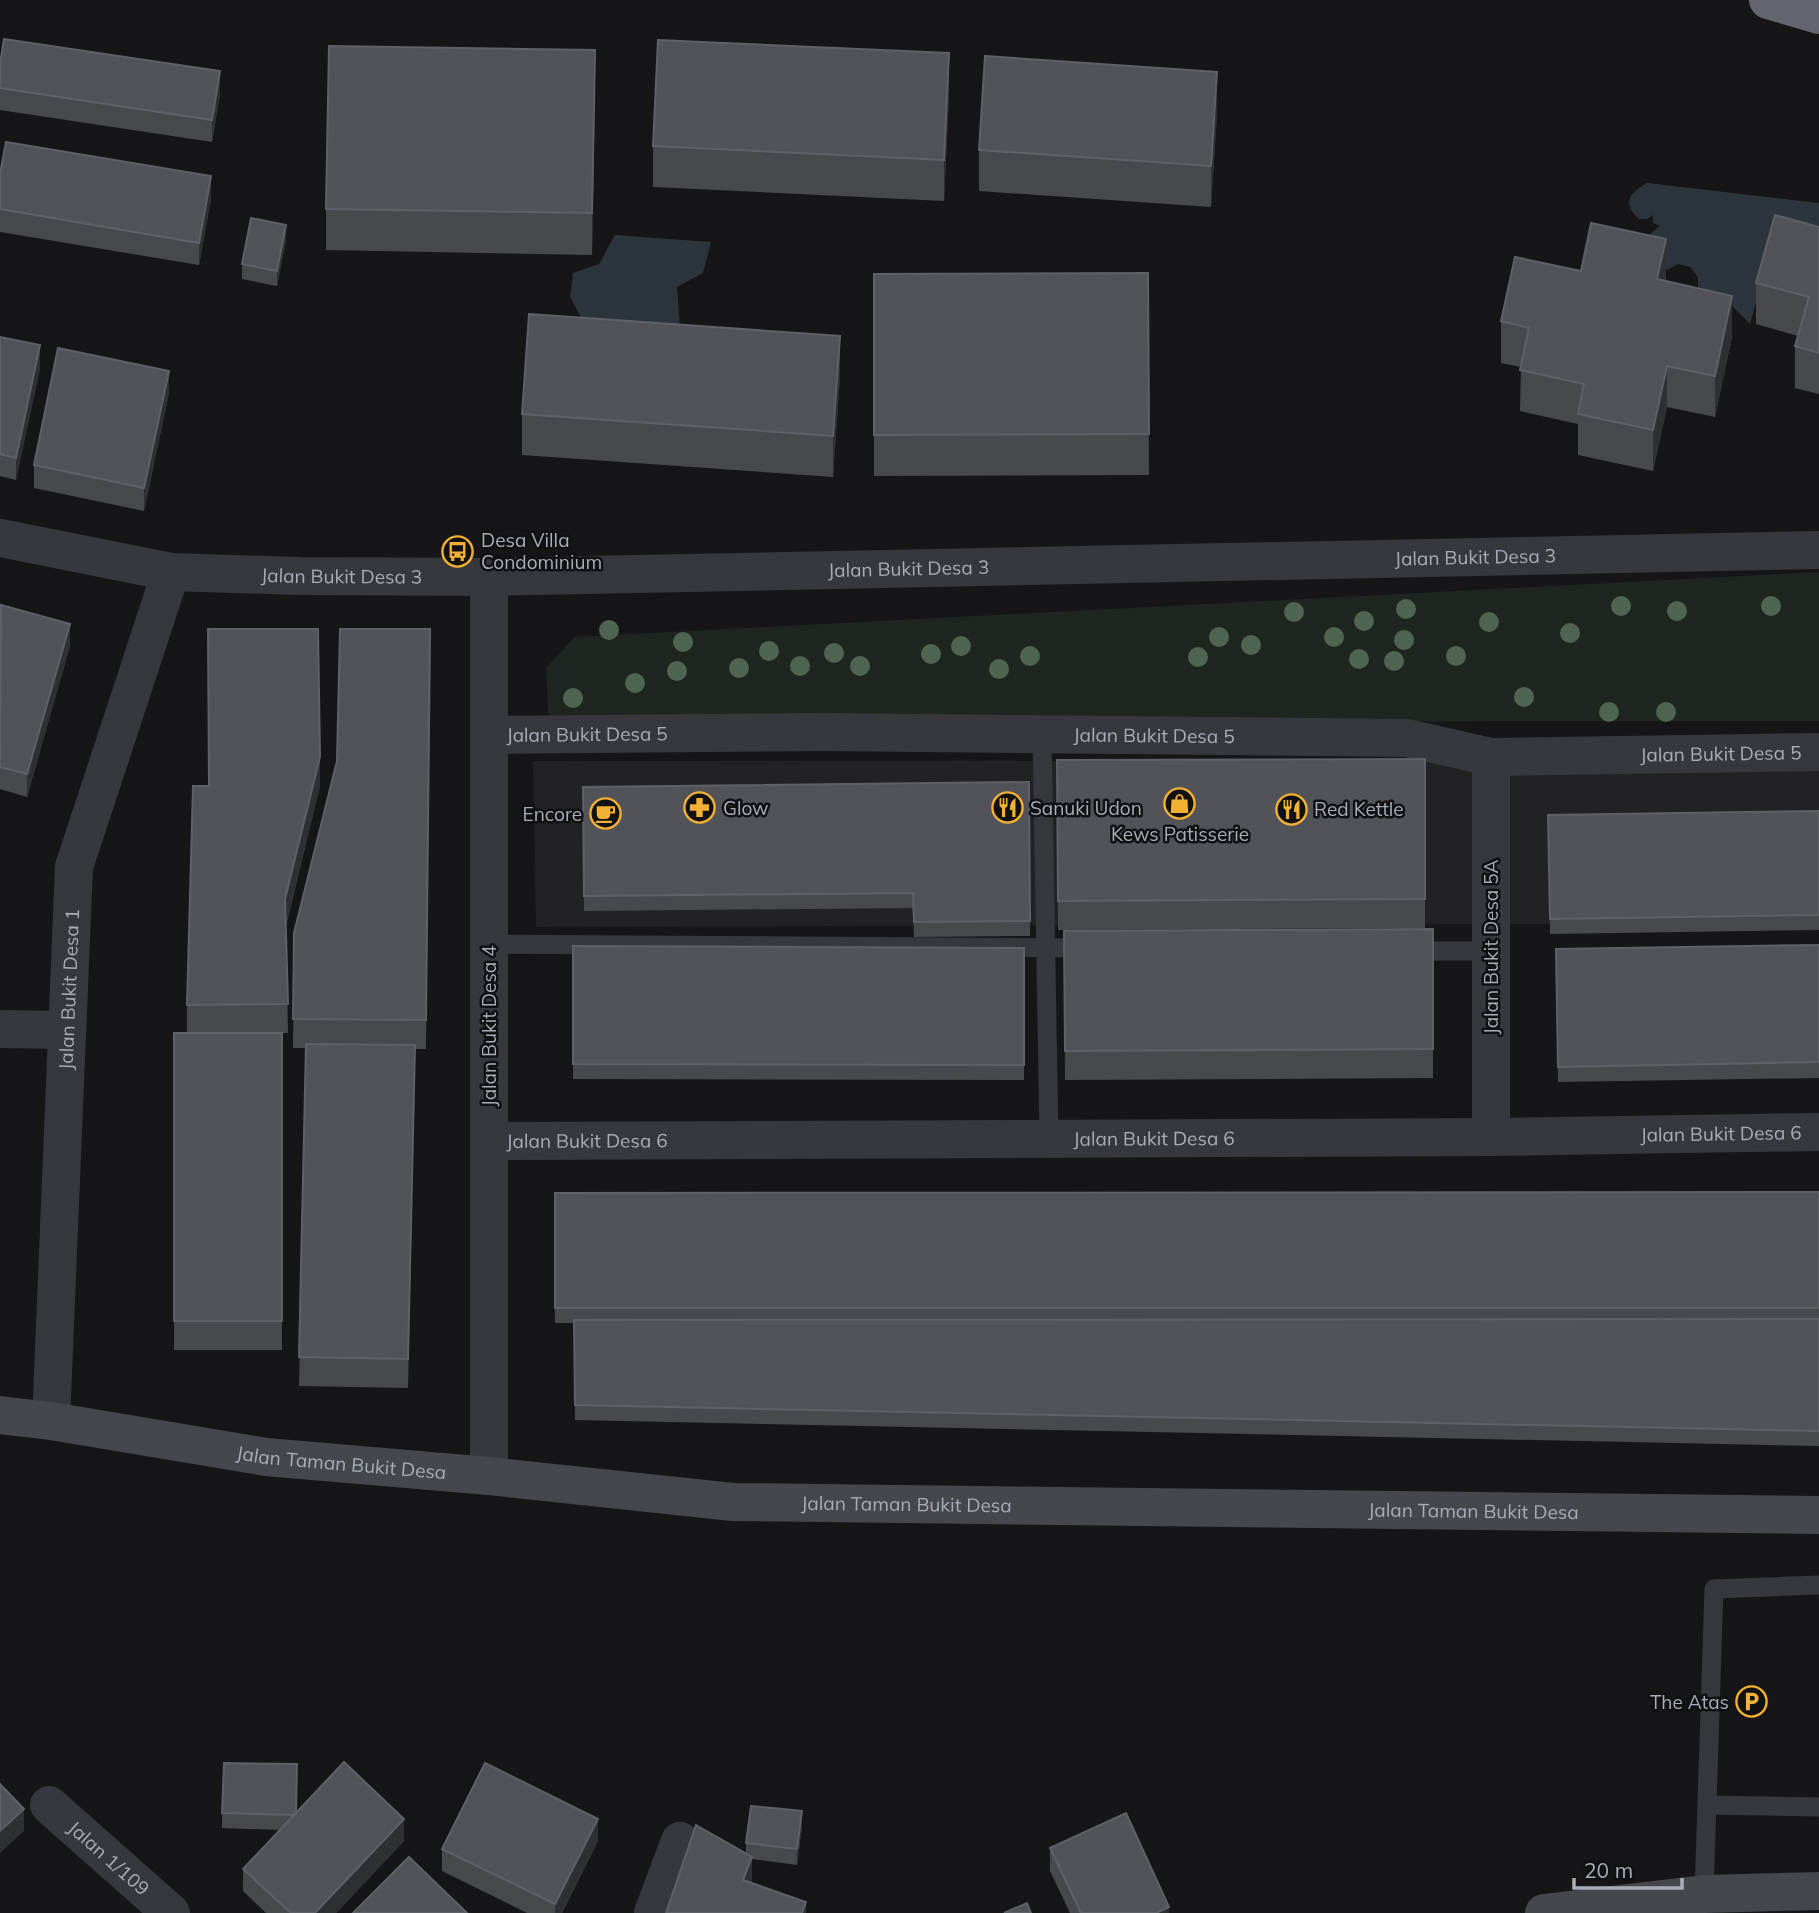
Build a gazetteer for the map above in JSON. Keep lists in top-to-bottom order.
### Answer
{
  "streets": {
    "street": [
      "Jalan Bukit Desa 3",
      "Jalan Bukit Desa 5",
      "Jalan Bukit Desa 5A",
      "Jalan Bukit Desa 1",
      "Jalan Bukit Desa 4",
      "Jalan Bukit Desa 6",
      "Jalan Taman Bukit Desa",
      "Jalan 1/109"
    ]
  },
  "crossings": [
    ["Jalan Bukit Desa 3", "Jalan Bukit Desa 1"],
    ["Jalan Bukit Desa 3", "Jalan Bukit Desa 4"],
    ["Jalan Bukit Desa 5", "Jalan Bukit Desa 5A"],
    ["Jalan Bukit Desa 5", "Jalan Bukit Desa 4"],
    ["Jalan Bukit Desa 5A", "Jalan Bukit Desa 6"],
    ["Jalan Bukit Desa 1", "Jalan Taman Bukit Desa"],
    ["Jalan Bukit Desa 4", "Jalan Bukit Desa 6"],
    ["Jalan Bukit Desa 4", "Jalan Taman Bukit Desa"]
  ],
  "places": {
    "bus stop": ["Desa Villa Condominium"],
    "shop": ["Kews Patisserie"],
    "pharmacy": ["Glow"],
    "restaurant": ["Sanuki Udon", "Red Kettle"],
    "cafe": ["Encore"],
    "parking": ["The Atas"]
  },
  "scale_bar": "20 m"
}
